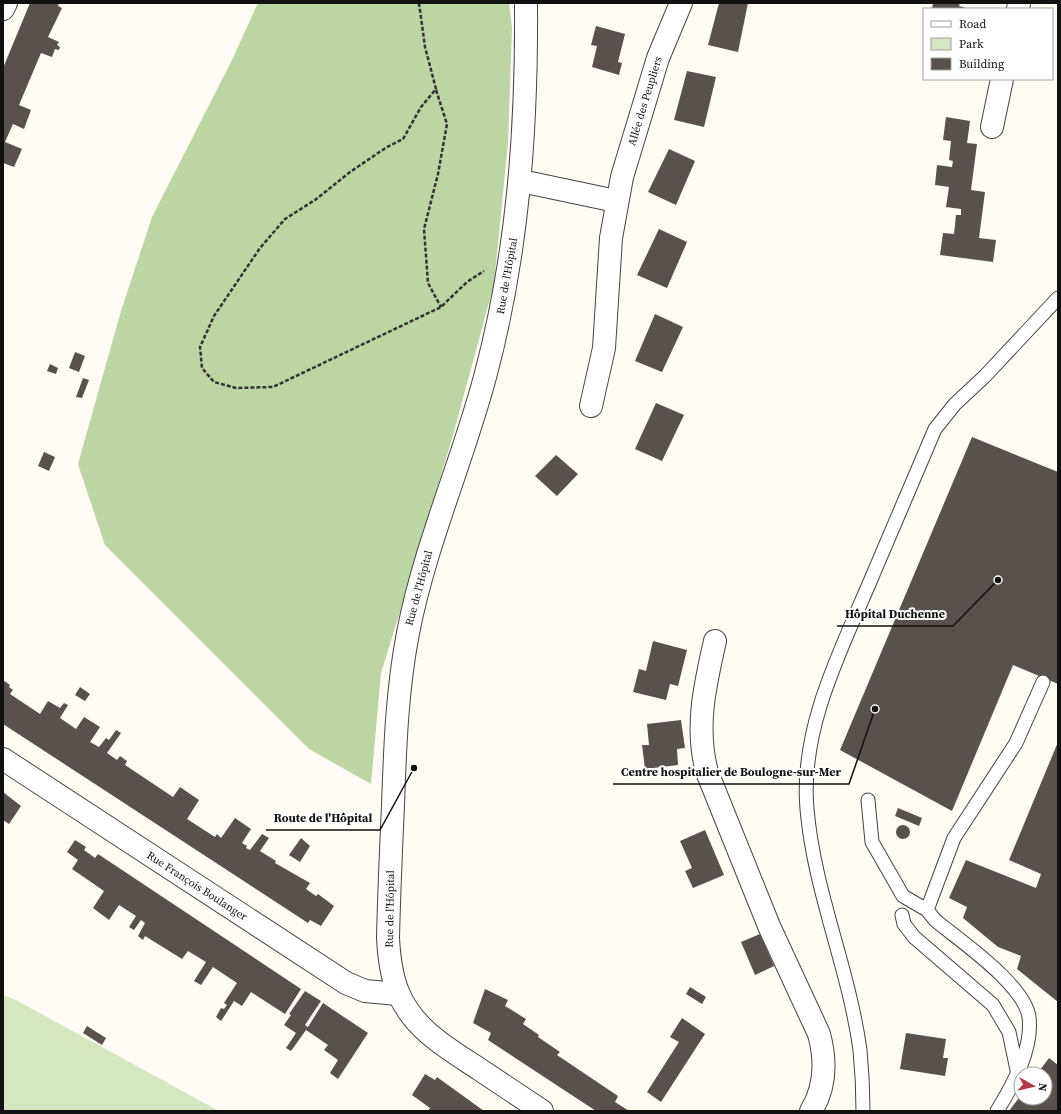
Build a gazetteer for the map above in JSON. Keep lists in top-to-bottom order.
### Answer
{
  "streets": {
    "street": ["Allée des Peupliers", "Rue de l'Hôpital", "Rue François Boulanger"]
  },
  "crossings": [
    ["Rue de l'Hôpital", "Rue François Boulanger"]
  ],
  "places": ["Hôpital Duchenne", "Centre hospitalier de Boulogne-sur-Mer", "Route de l'Hôpital"],
  "legend": ["Road", "Park", "Building"],
  "north": "right"
}
